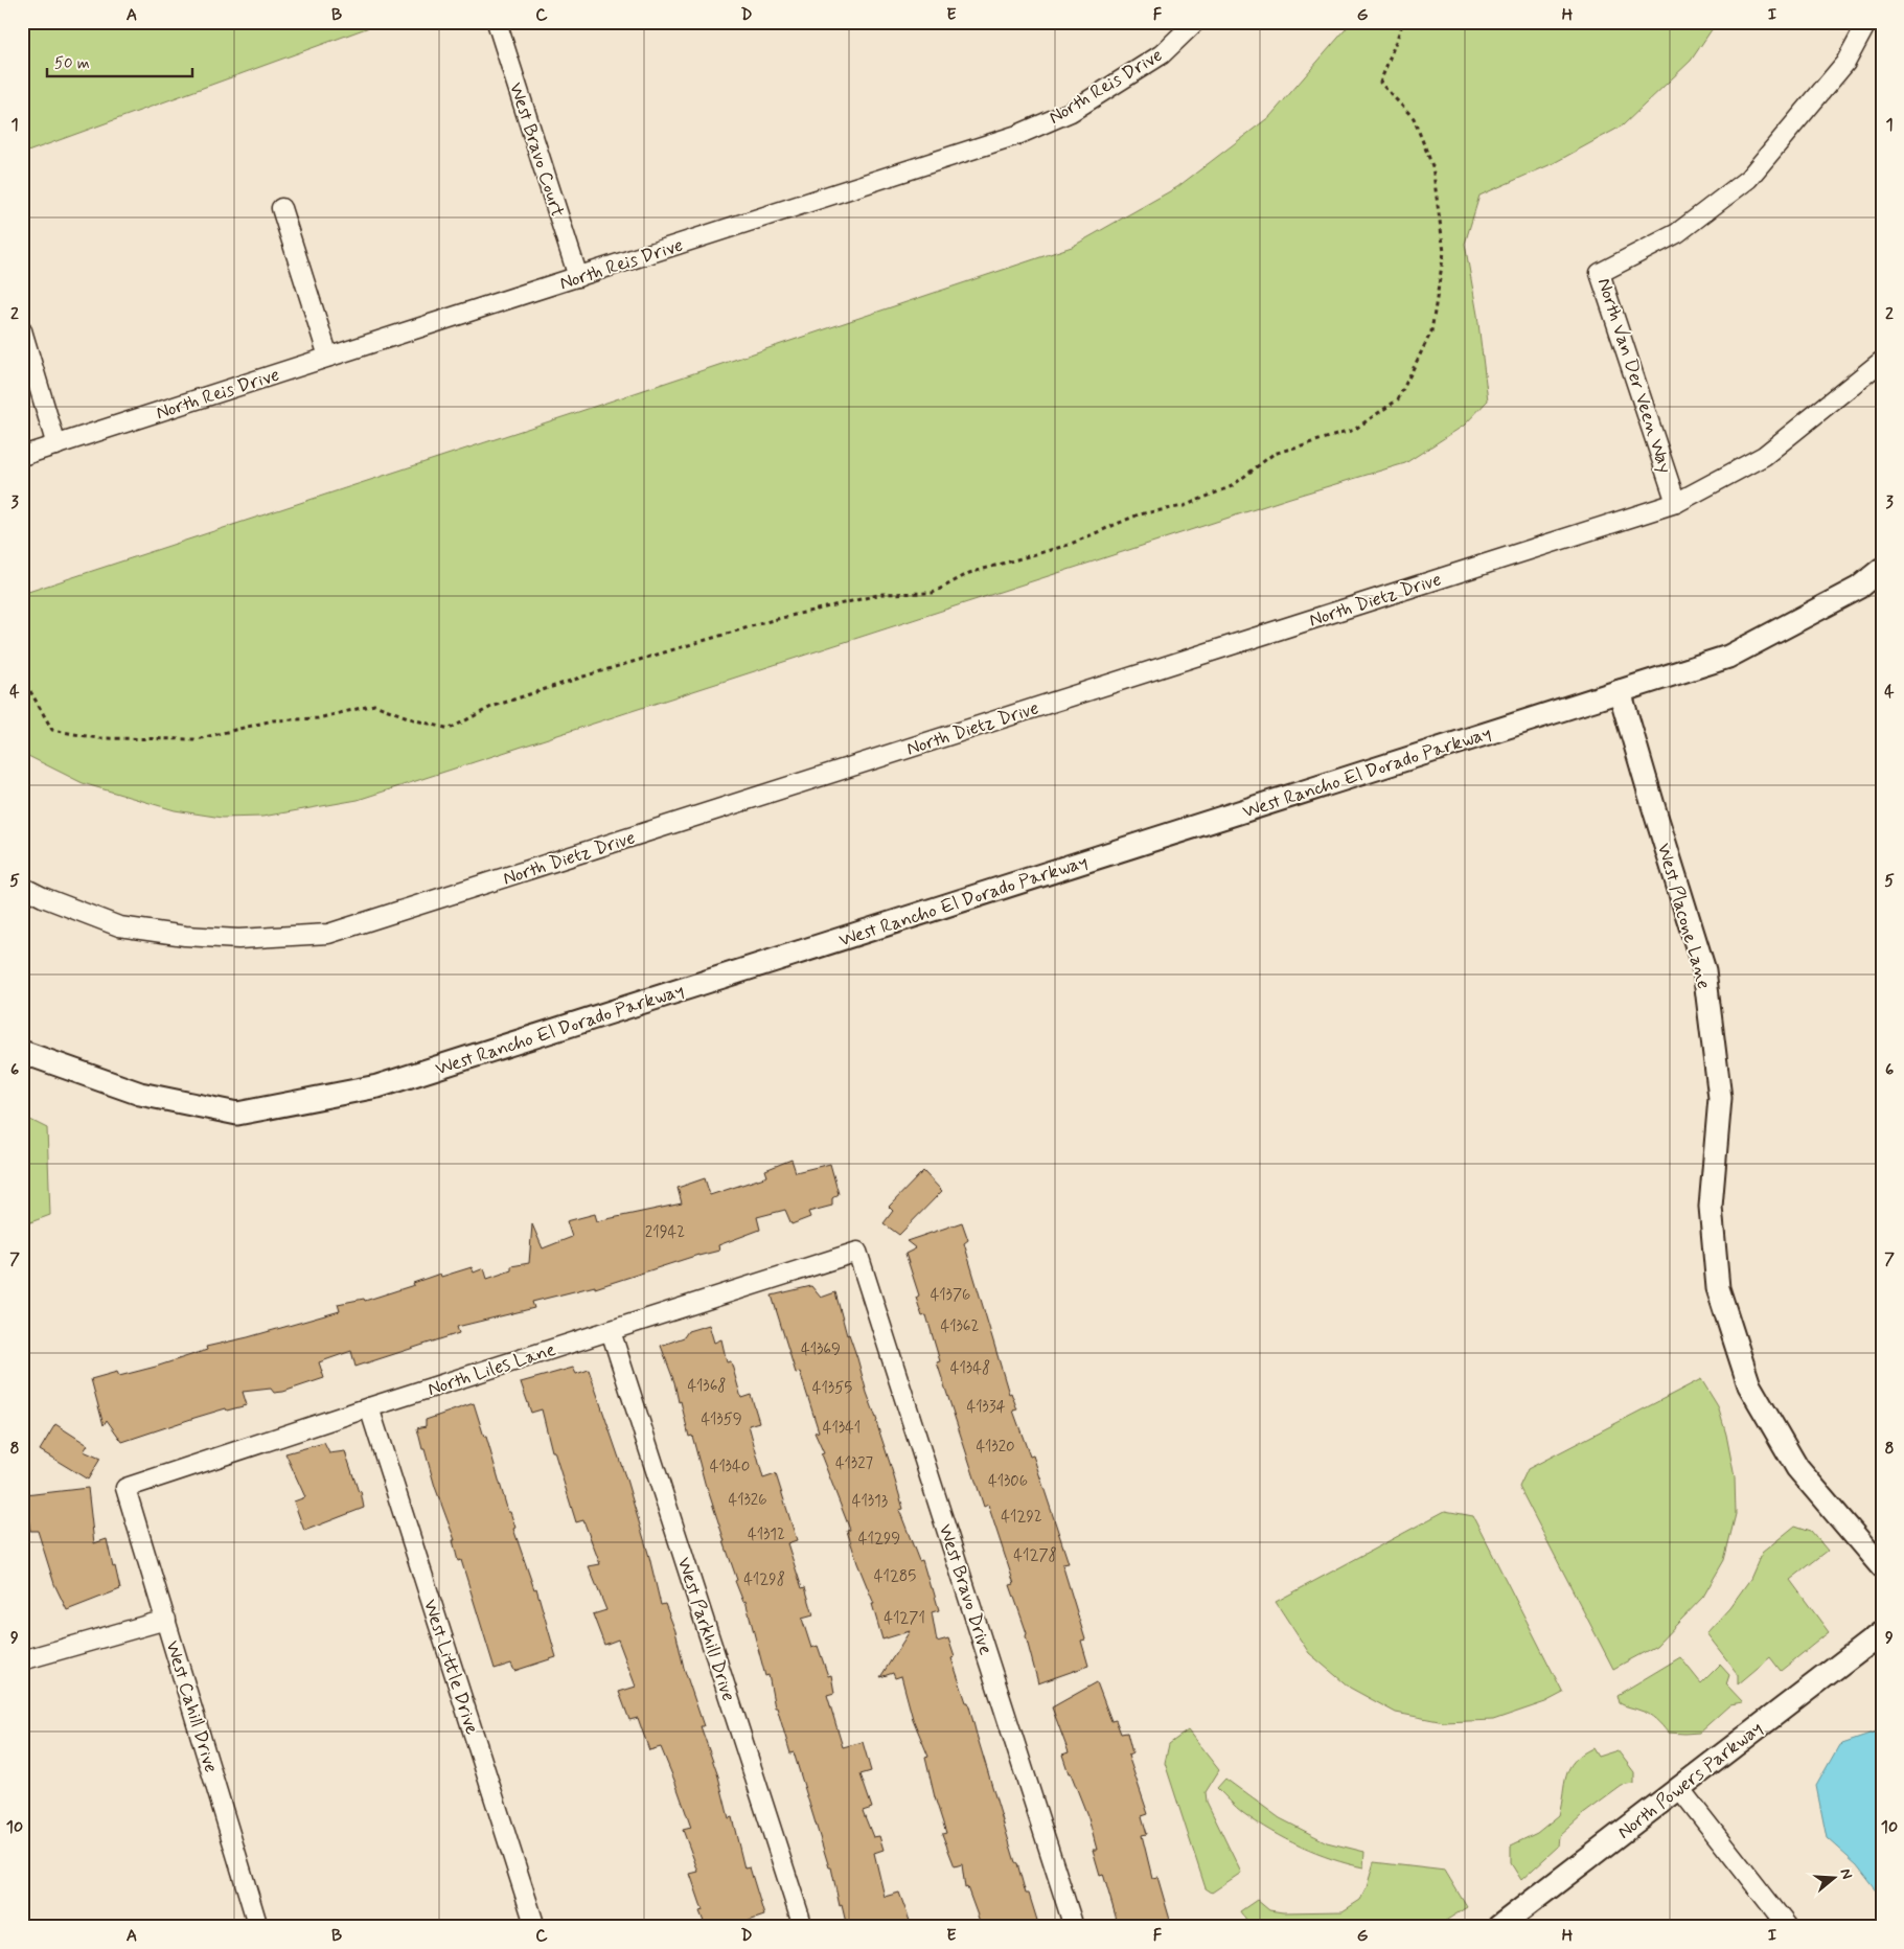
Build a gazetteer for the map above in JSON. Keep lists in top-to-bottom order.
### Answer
{
  "streets": {
    "street": [
      "North Reis Drive",
      "West Bravo Court",
      "North Van Der Veen Way",
      "North Dietz Drive",
      "West Rancho El Dorado Parkway",
      "West Placone Lane",
      "North Liles Lane",
      "West Bravo Drive",
      "West Parkhill Drive",
      "West Little Drive",
      "West Cahill Drive",
      "North Powers Parkway"
    ]
  },
  "crossings": [
    ["North Reis Drive", "West Bravo Court"],
    ["North Van Der Veen Way", "North Dietz Drive"],
    ["West Rancho El Dorado Parkway", "West Placone Lane"],
    ["North Liles Lane", "West Bravo Drive"],
    ["North Liles Lane", "West Parkhill Drive"],
    ["North Liles Lane", "West Little Drive"],
    ["North Liles Lane", "West Cahill Drive"]
  ],
  "house_numbers": [
    "21942",
    "41376",
    "41362",
    "41369",
    "41348",
    "41368",
    "41355",
    "41334",
    "41359",
    "41341",
    "41320",
    "41327",
    "41340",
    "41306",
    "41326",
    "41313",
    "41292",
    "41312",
    "41299",
    "41278",
    "41285",
    "41298",
    "41271"
  ],
  "scale_bar": "50 m",
  "north": "right",
  "grid": {
    "columns": [
      "A",
      "B",
      "C",
      "D",
      "E",
      "F",
      "G",
      "H",
      "I"
    ],
    "rows": [
      "1",
      "2",
      "3",
      "4",
      "5",
      "6",
      "7",
      "8",
      "9",
      "10"
    ]
  }
}
